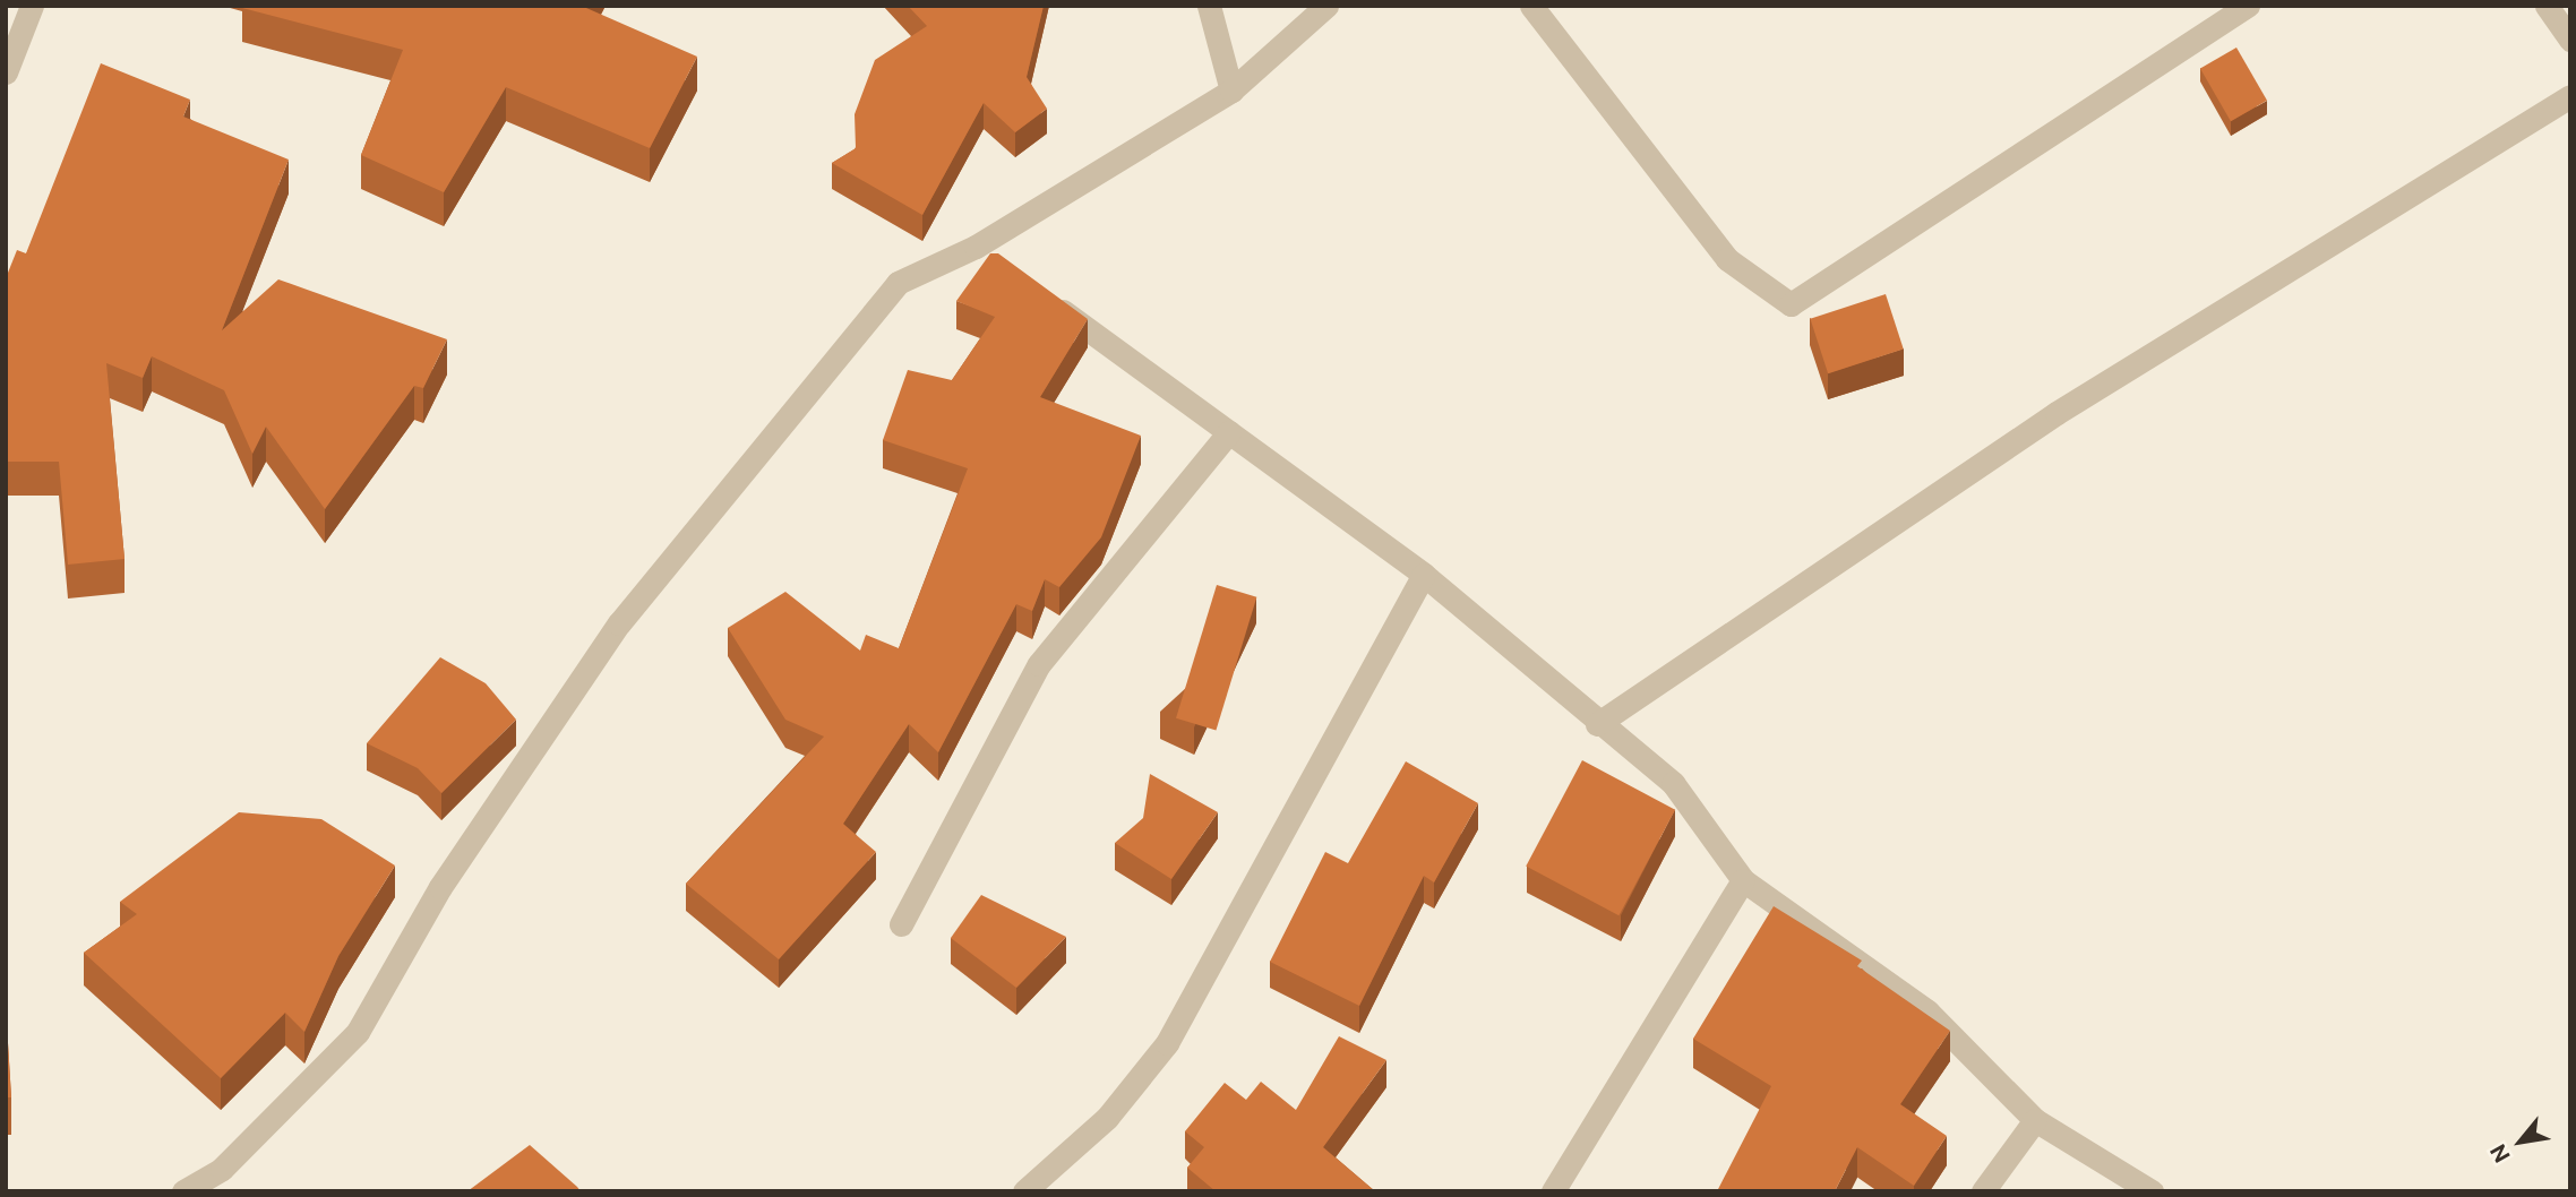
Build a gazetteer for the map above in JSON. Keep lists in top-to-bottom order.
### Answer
{
  "north": "bottom left"
}
